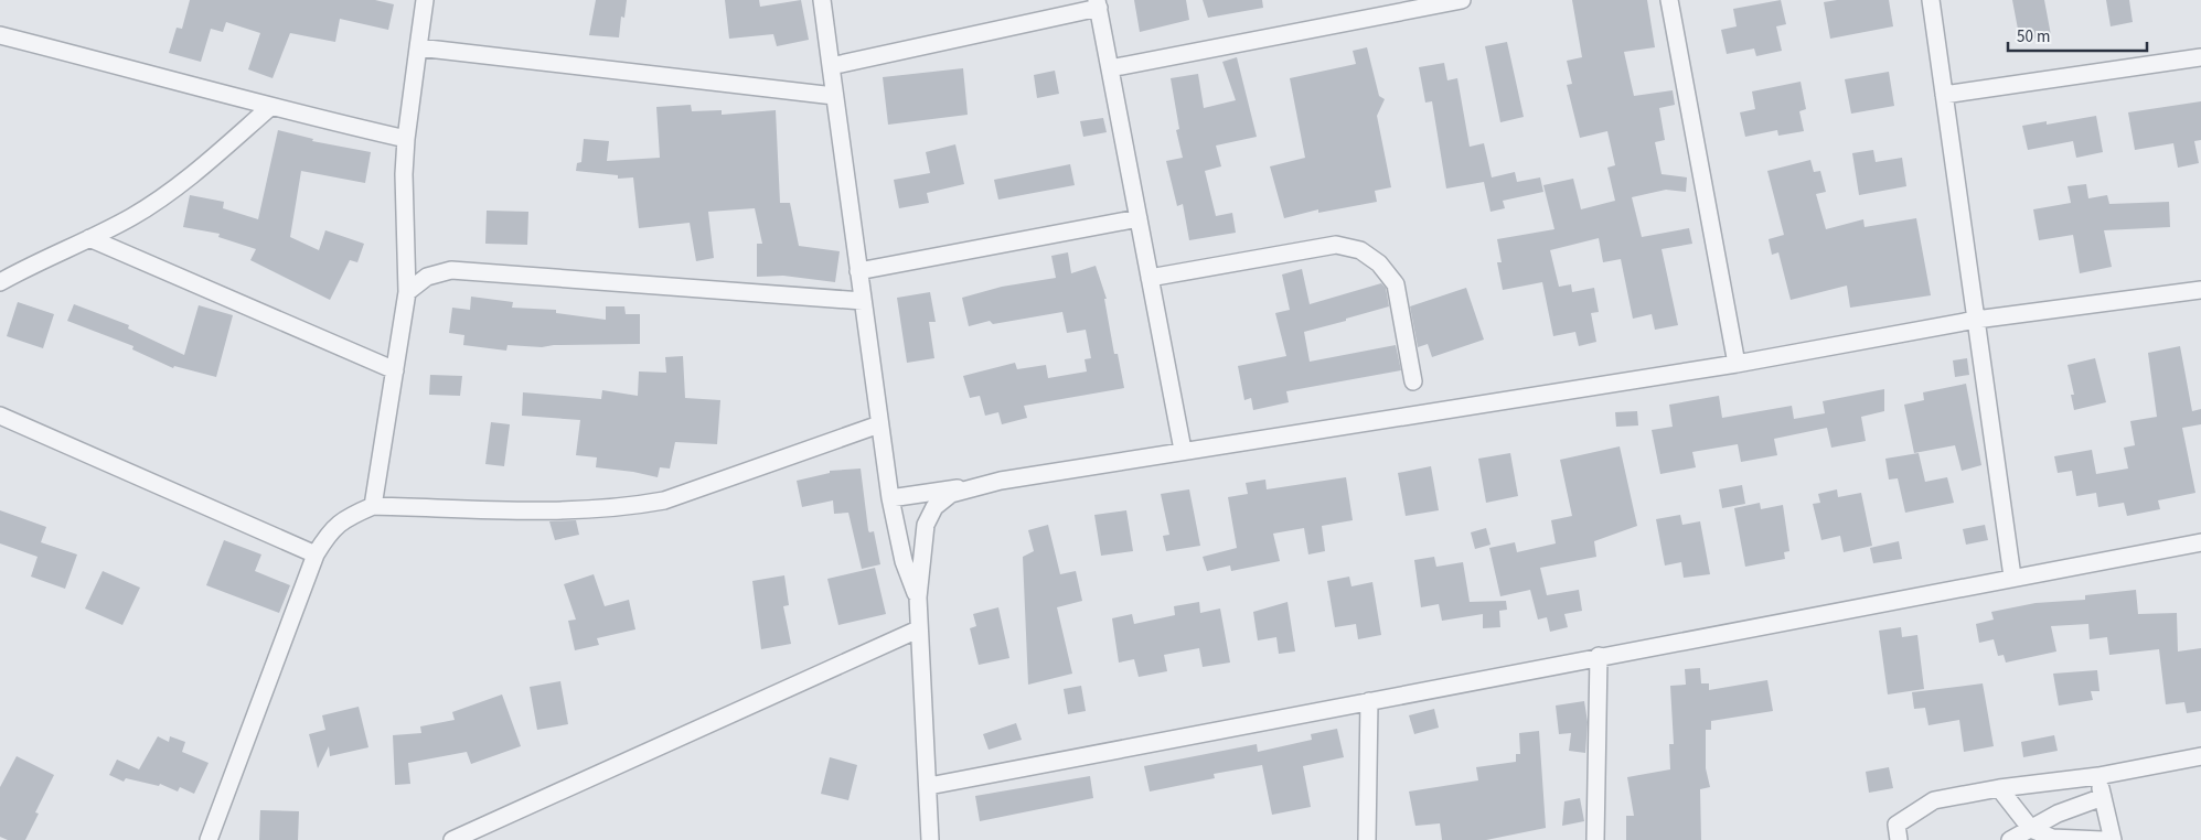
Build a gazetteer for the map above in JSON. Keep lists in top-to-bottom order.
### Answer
{
  "scale_bar": "50 m"
}
